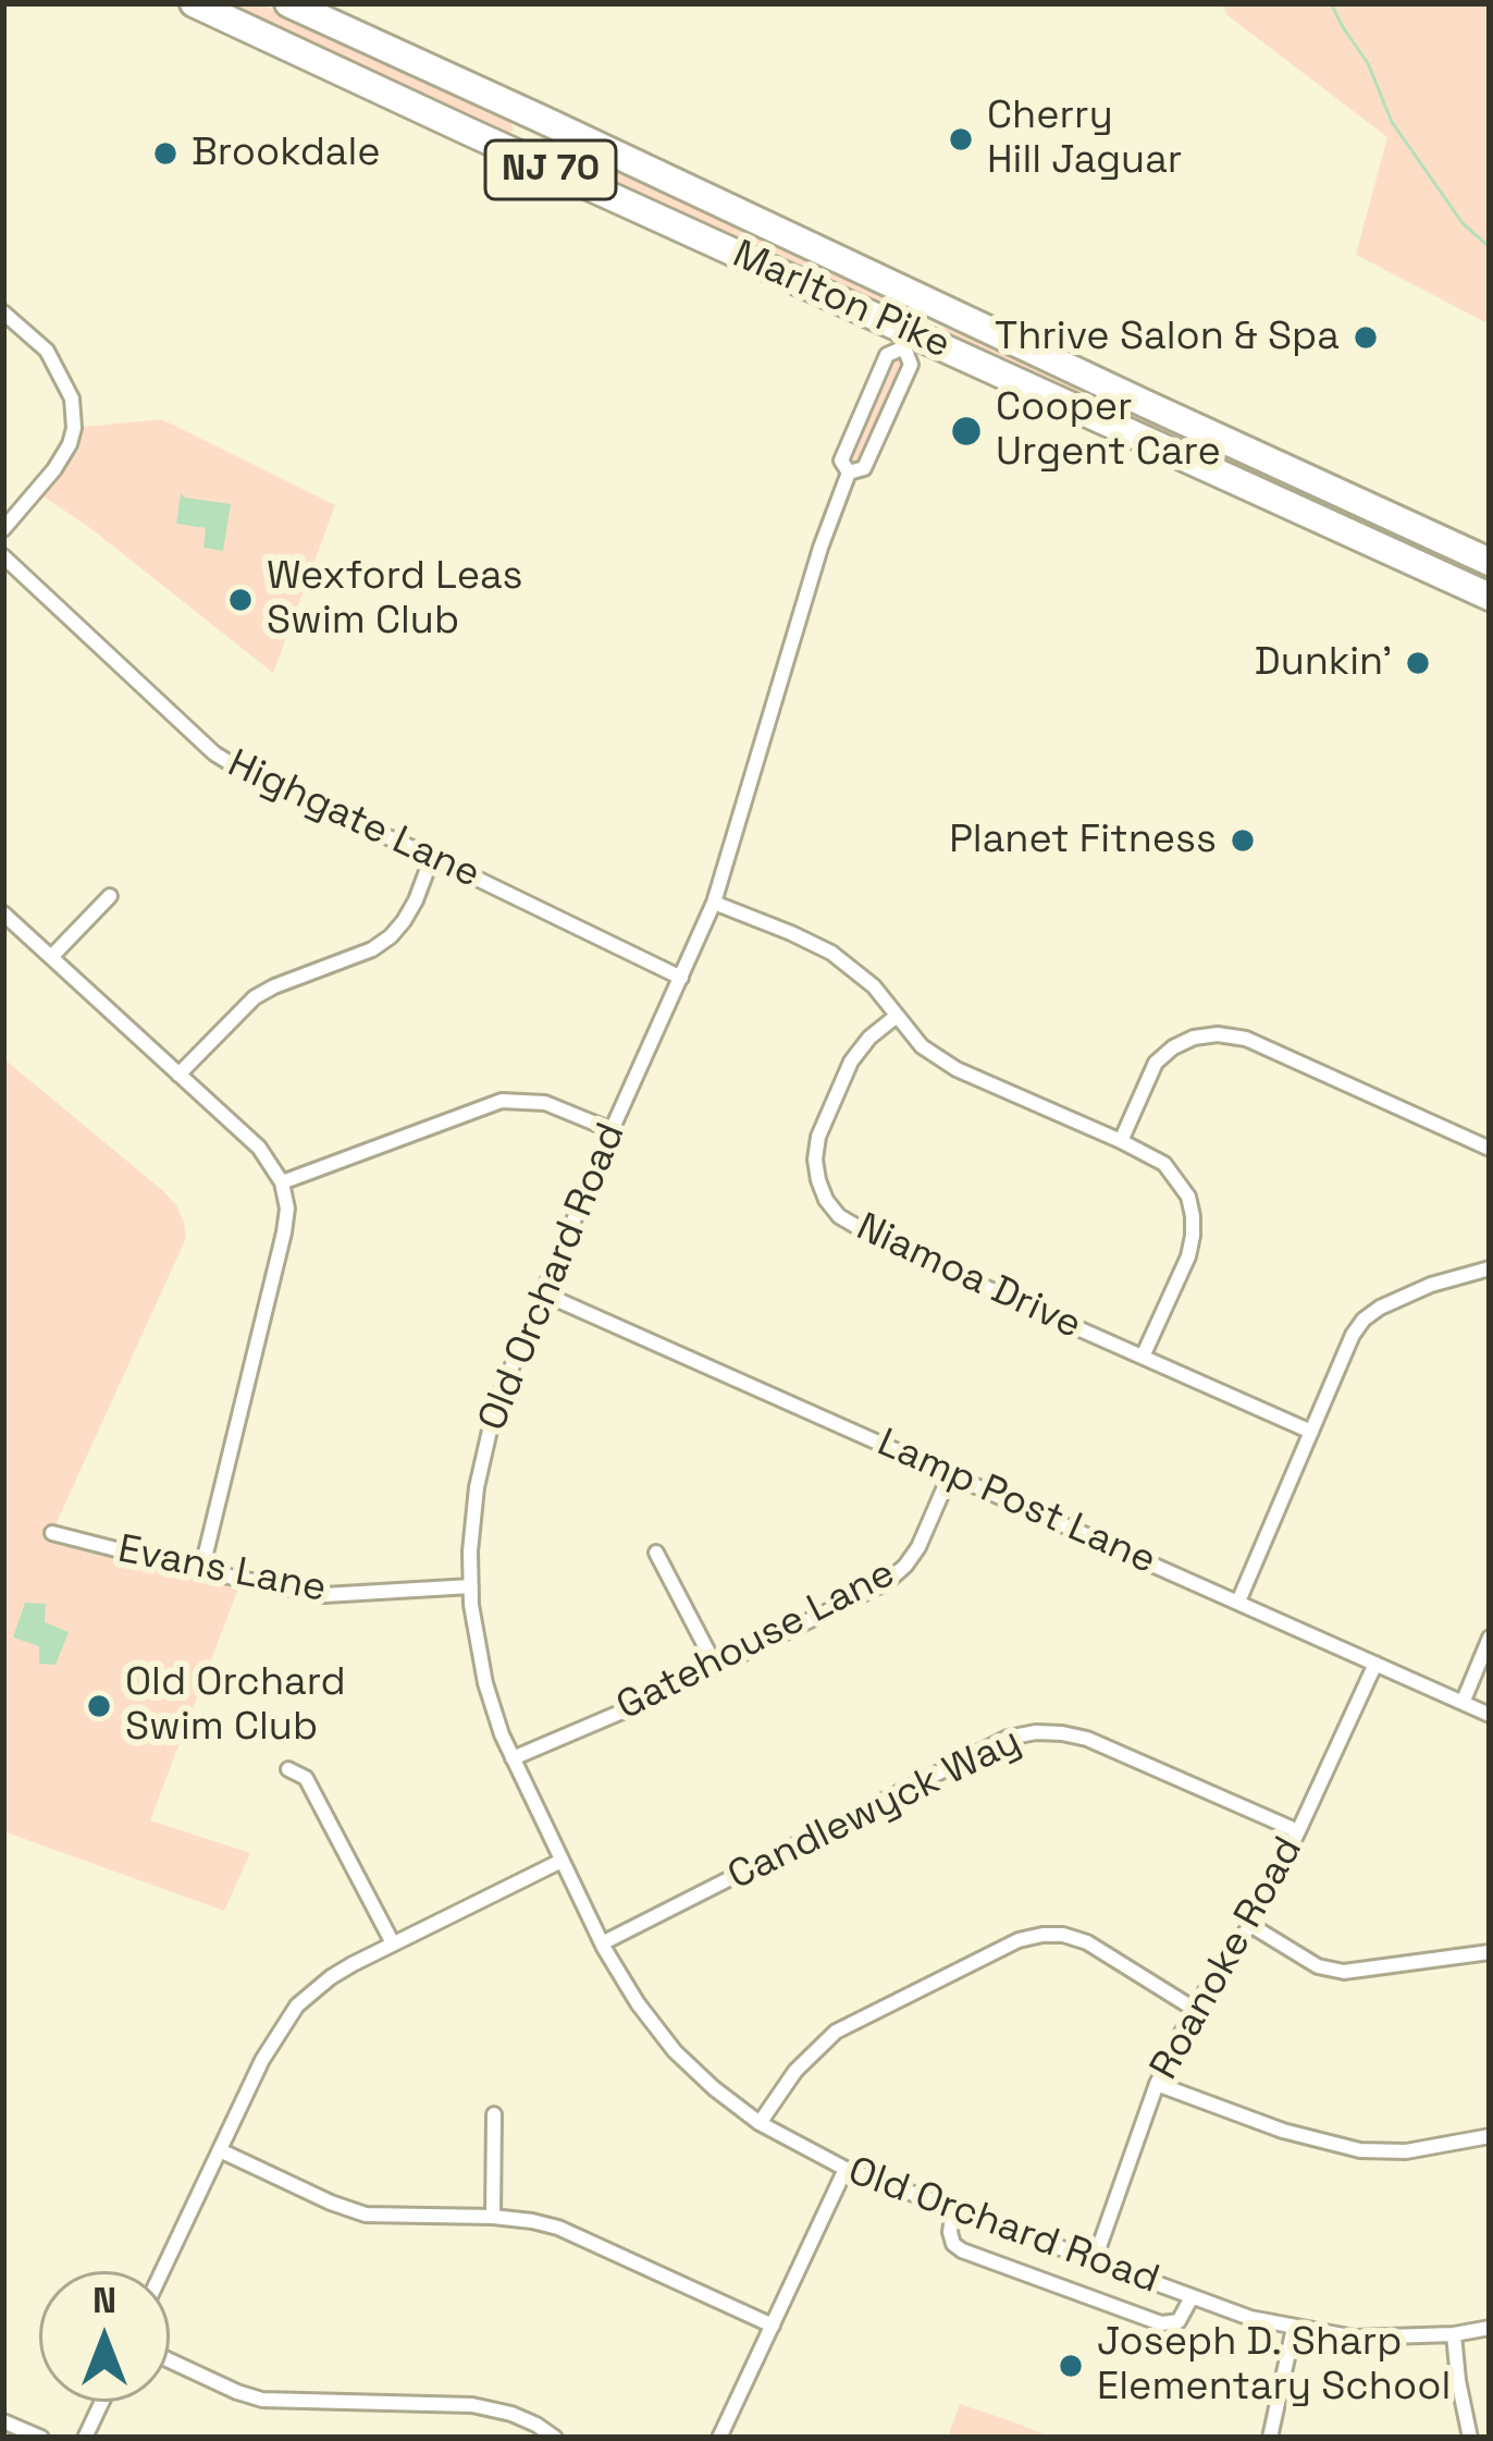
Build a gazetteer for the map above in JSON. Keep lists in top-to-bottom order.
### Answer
{
  "streets": {
    "highway": ["NJ 70", "Marlton Pike"],
    "street": [
      "Highgate Lane",
      "Old Orchard Road",
      "Niamoa Drive",
      "Lamp Post Lane",
      "Evans Lane",
      "Gatehouse Lane",
      "Candlewyck Way",
      "Roanoke Road"
    ]
  },
  "crossings": [
    ["Marlton Pike", "Old Orchard Road"],
    ["Highgate Lane", "Old Orchard Road"],
    ["Old Orchard Road", "Lamp Post Lane"],
    ["Old Orchard Road", "Evans Lane"],
    ["Old Orchard Road", "Gatehouse Lane"],
    ["Old Orchard Road", "Candlewyck Way"],
    ["Old Orchard Road", "Roanoke Road"],
    ["Lamp Post Lane", "Gatehouse Lane"],
    ["Lamp Post Lane", "Roanoke Road"],
    ["Candlewyck Way", "Roanoke Road"]
  ],
  "places": [
    "Cherry Hill Jaguar",
    "Brookdale",
    "Thrive Salon & Spa",
    "Cooper Urgent Care",
    "Wexford Leas Swim Club",
    "Dunkin'",
    "Planet Fitness",
    "Old Orchard Swim Club",
    "Joseph D. Sharp Elementary School"
  ],
  "north": "top"
}
